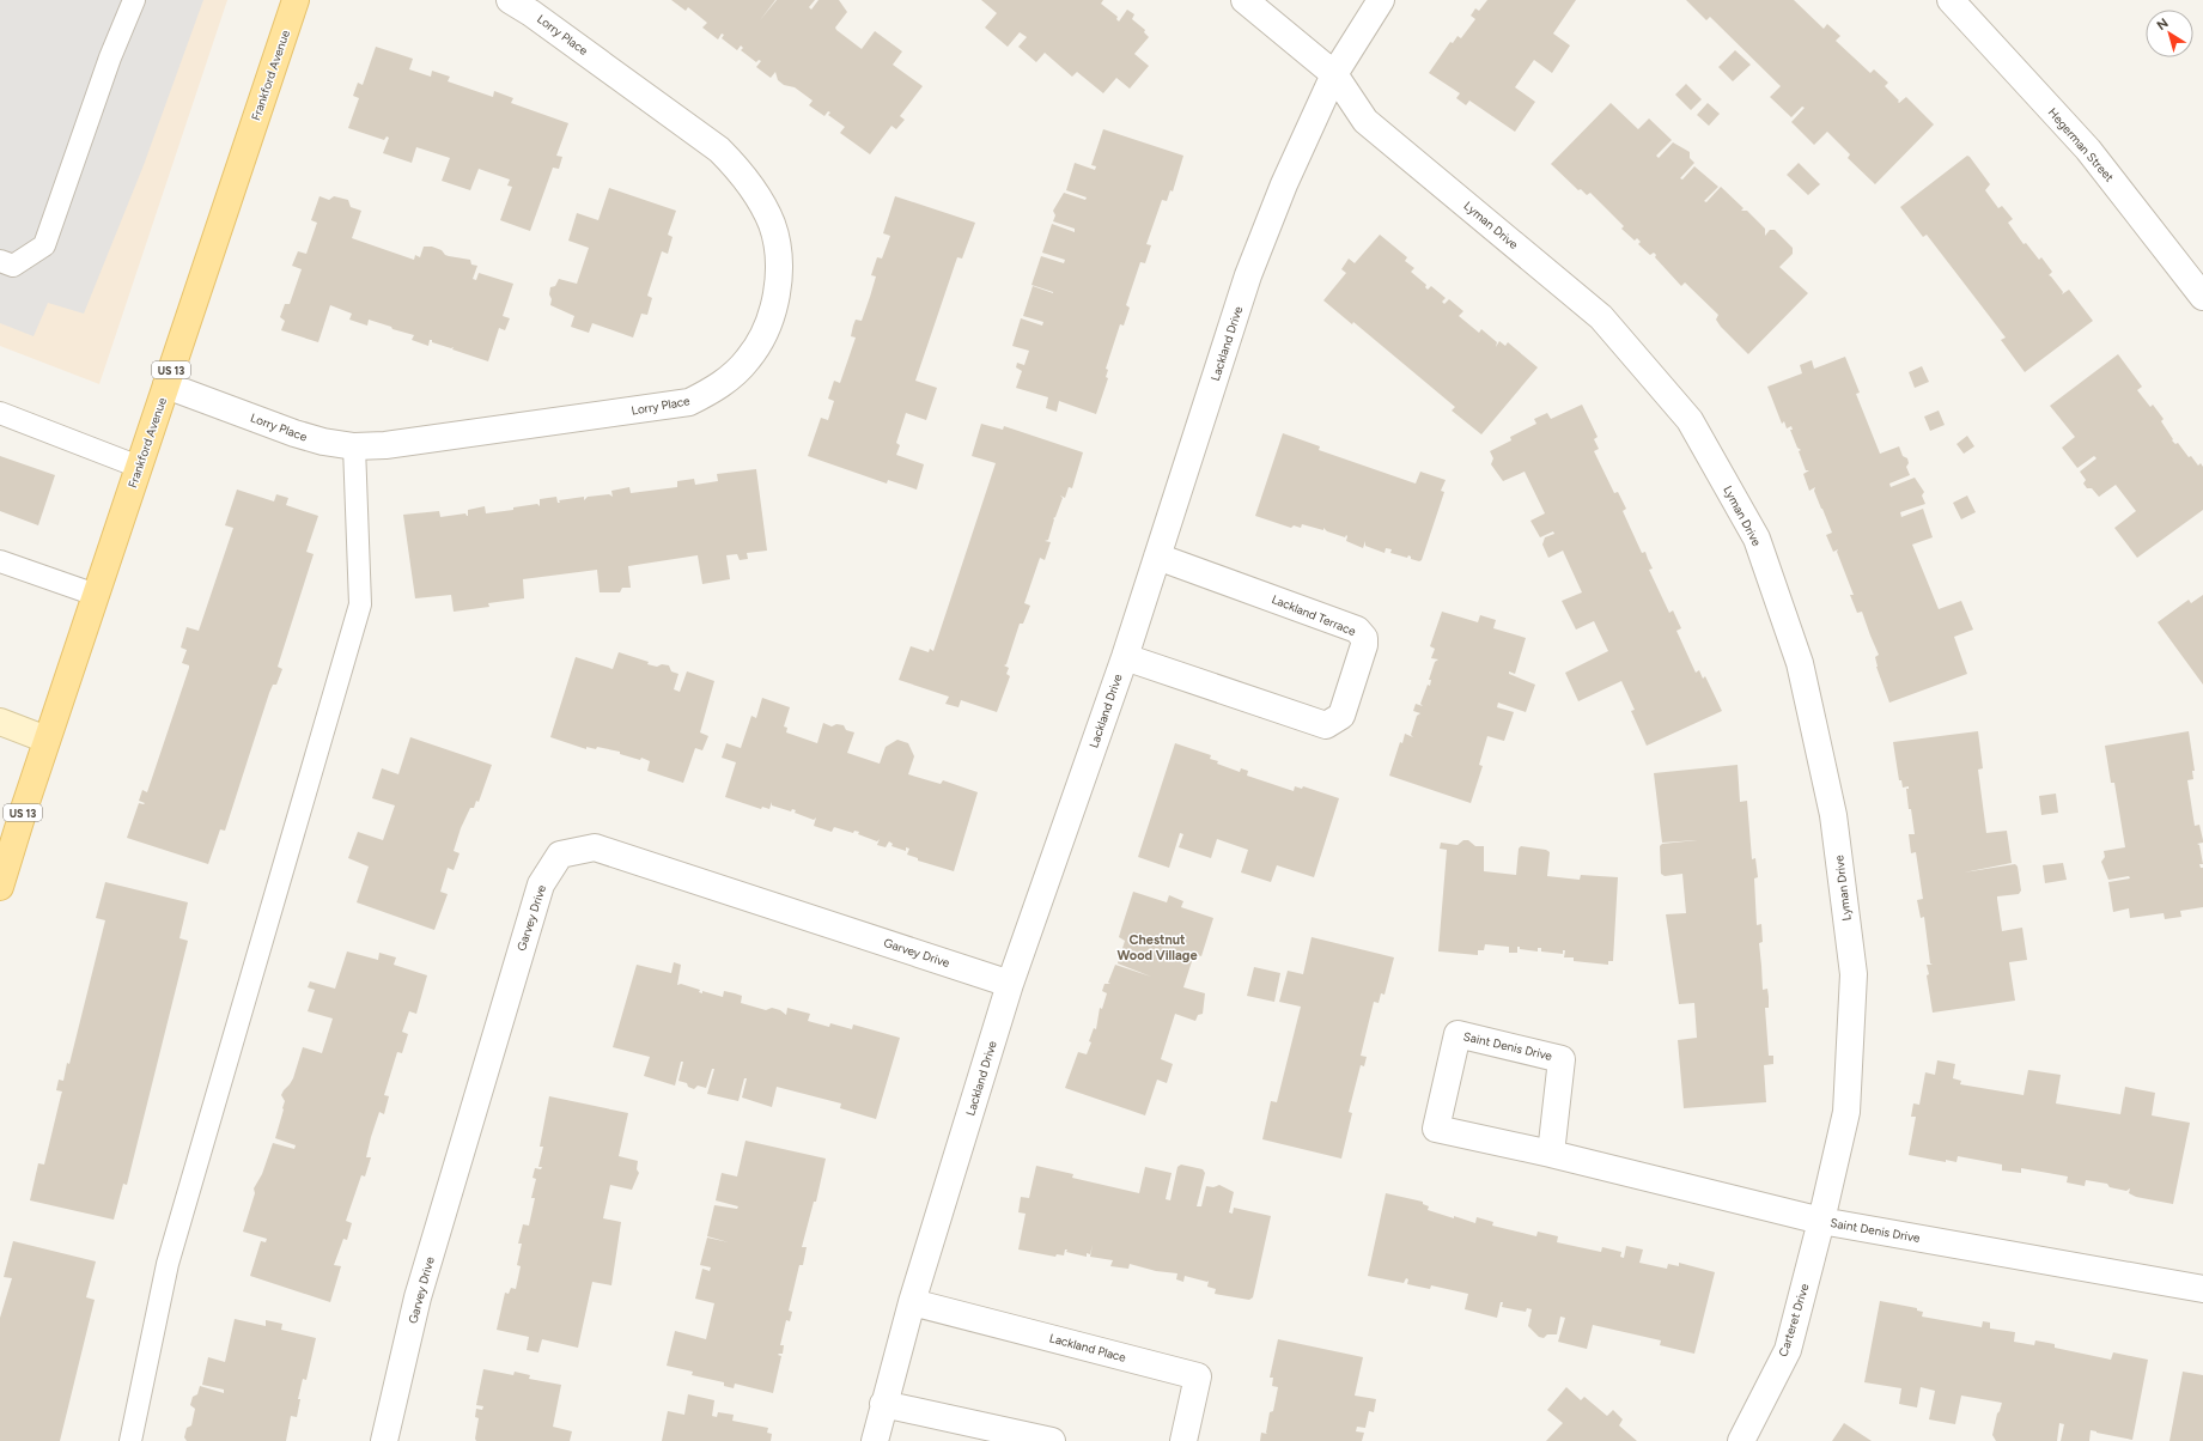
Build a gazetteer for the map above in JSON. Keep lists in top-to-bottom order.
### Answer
{
  "streets": {
    "main road": ["Frankford Avenue", "US 13"],
    "street": [
      "Lorry Place",
      "Hegerman Street",
      "Lyman Drive",
      "Lackland Drive",
      "Lackland Terrace",
      "Garvey Drive",
      "Saint Denis Drive",
      "Carteret Drive",
      "Lackland Place"
    ]
  },
  "crossings": [
    ["Lorry Place", "Frankford Avenue"],
    ["Lyman Drive", "Lackland Drive"],
    ["Lyman Drive", "Saint Denis Drive"],
    ["Lyman Drive", "Carteret Drive"],
    ["Lackland Drive", "Lackland Terrace"],
    ["Lackland Drive", "Garvey Drive"],
    ["Lackland Drive", "Lackland Place"],
    ["Saint Denis Drive", "Carteret Drive"]
  ],
  "districts": ["Chestnut Wood Village"],
  "north": "top left"
}
